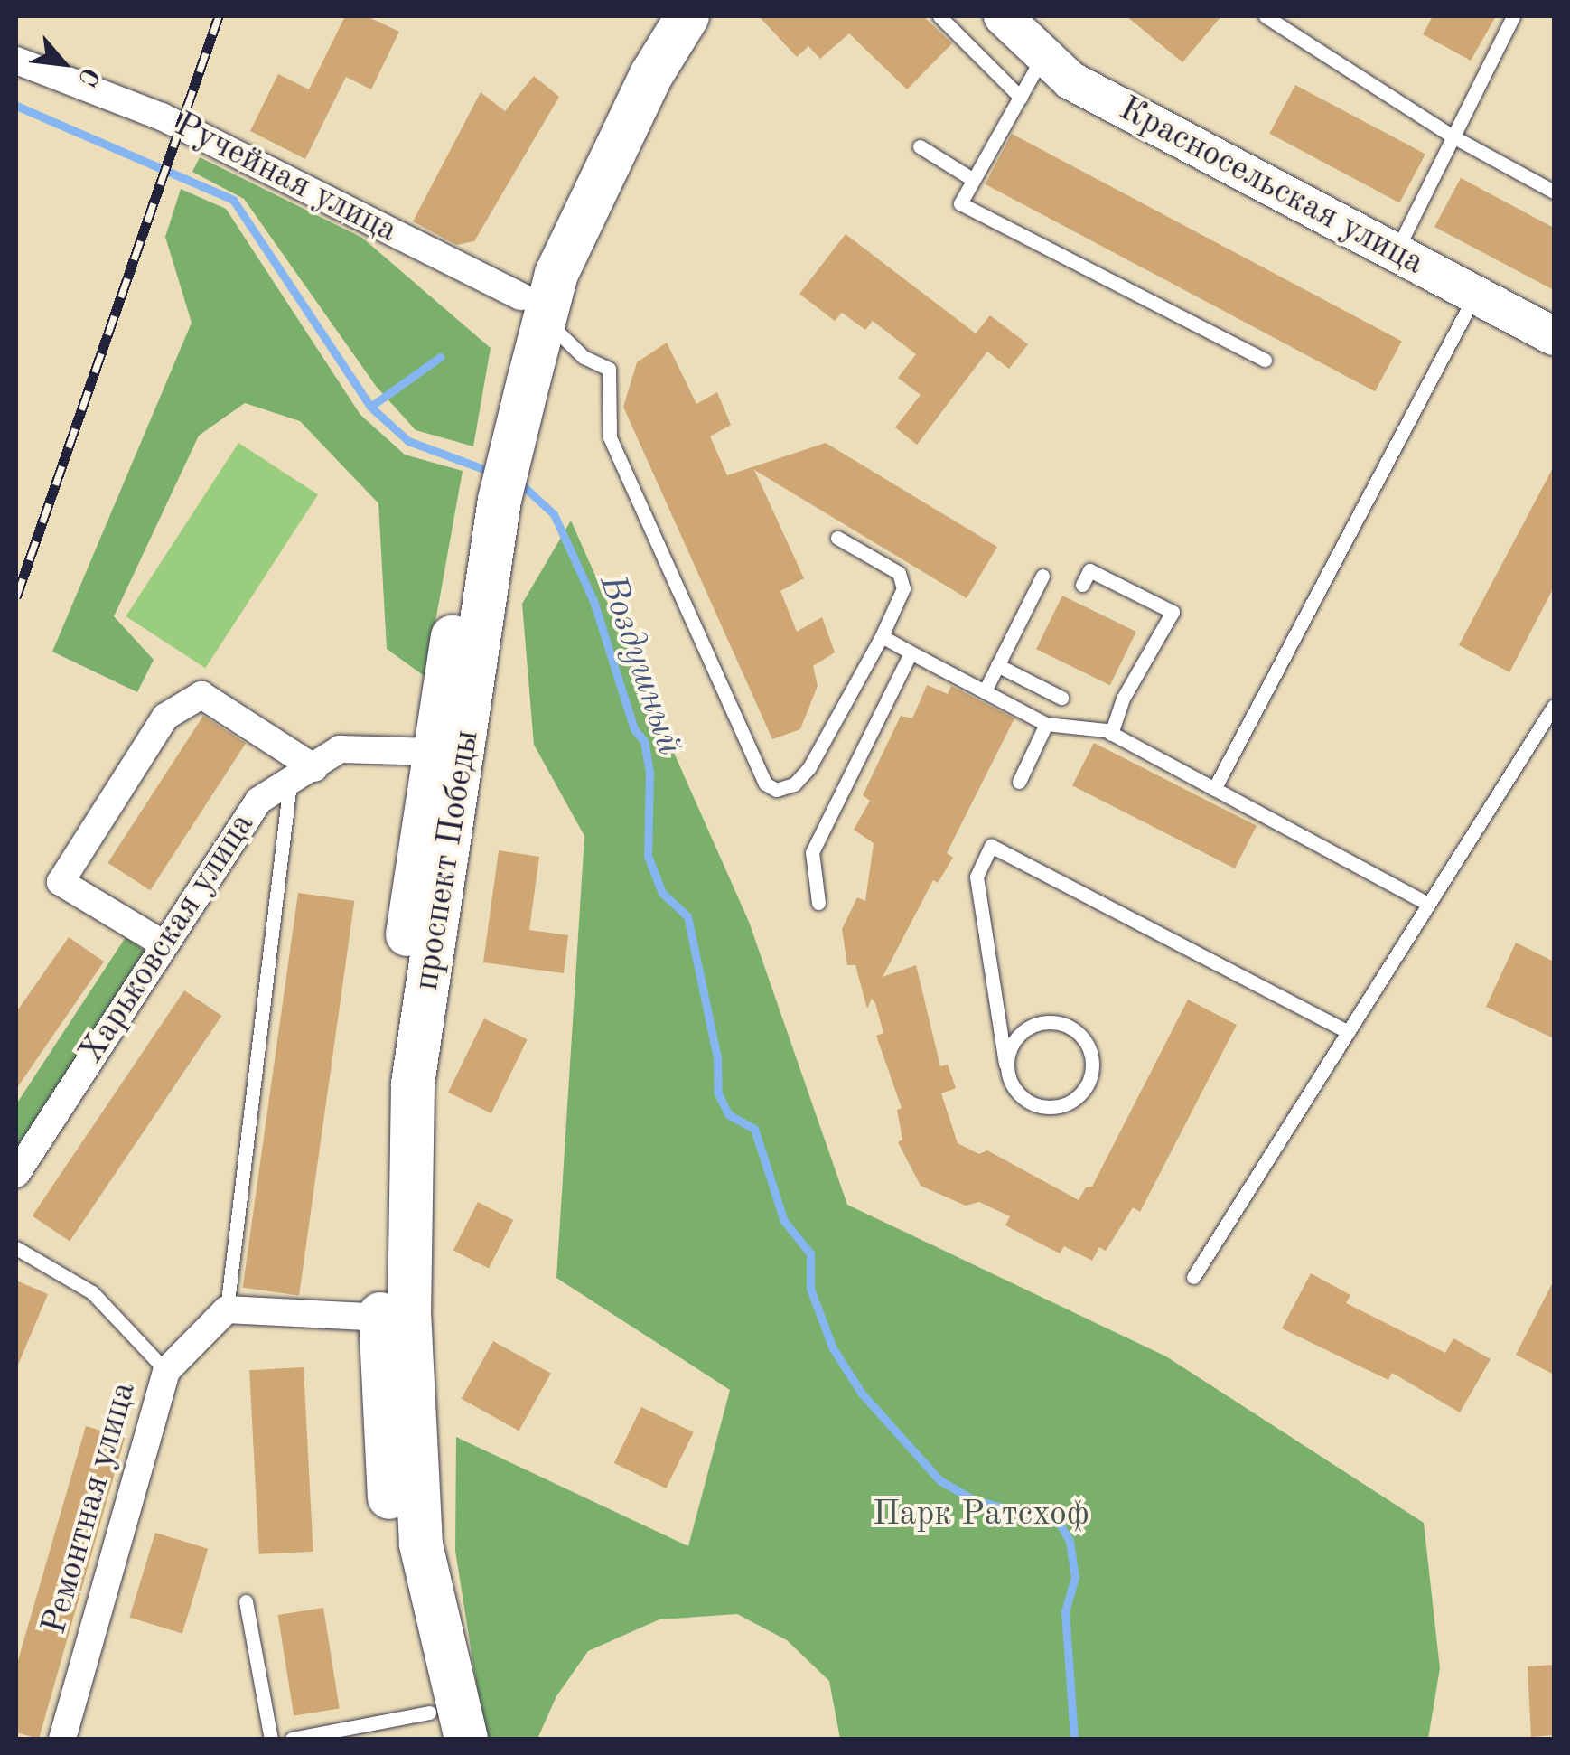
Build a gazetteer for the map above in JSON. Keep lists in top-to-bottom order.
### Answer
{
  "streets": {
    "main road": ["Красносельская улица", "проспект Победы"],
    "street": ["Ручейная улица", "Харьковская улица", "Ремонтная улица"]
  },
  "crossings": [
    ["Ручейная улица", "проспект Победы"],
    ["проспект Победы", "Харьковская улица"]
  ],
  "water": ["Воздушный"],
  "parks": ["Парк Ратсхоф"],
  "north": "bottom right"
}
